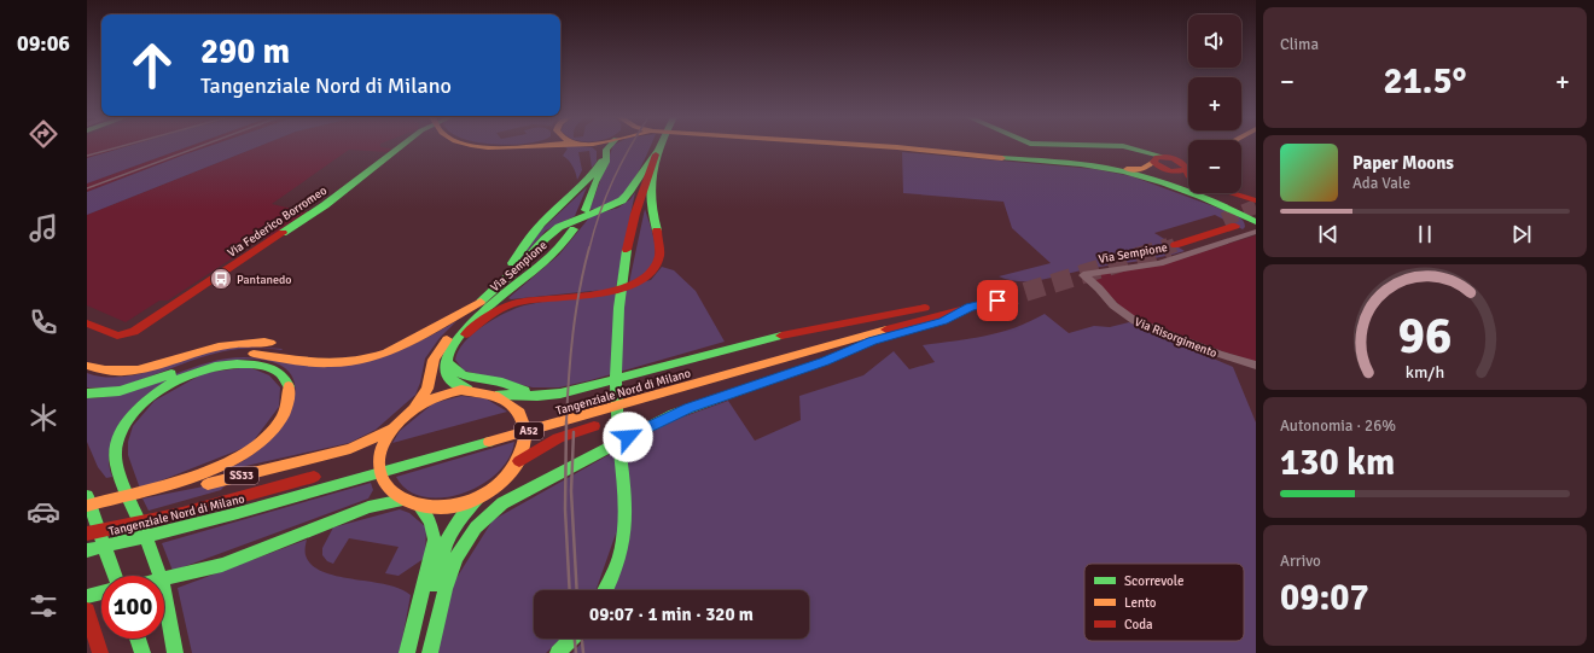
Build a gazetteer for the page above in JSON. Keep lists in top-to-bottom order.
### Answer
{
  "streets": {
    "main road": [
      "Via Federico Borromeo",
      "Via Sempione",
      "Tangenziale Nord di Milano",
      "A52",
      "SS33"
    ],
    "street": ["Via Risorgimento"]
  },
  "crossings": [
    ["Via Sempione", "Via Risorgimento"],
    ["Via Sempione", "SS33"]
  ],
  "places": {
    "bus stop": ["Pantanedo"]
  },
  "legend": ["Scorrevole", "Lento", "Coda"],
  "page": {
    "tabs": "09:06",
    "tile": [
      "Clima",
      ["Autonomia · 26%", "130 km"],
      ["Arrivo", "09:07"]
    ],
    "map_buttons": ["+", "−"],
    "turn": ["290 m", "Tangenziale Nord di Milano"],
    "heat": ["−", "21.5°", "+"],
    "song": ["Paper Moons", "Ada Vale"],
    "limit": "100",
    "trip": "09:07 · 1 min · 320 m",
    "gauge": ["96", "km/h"]
  }
}
